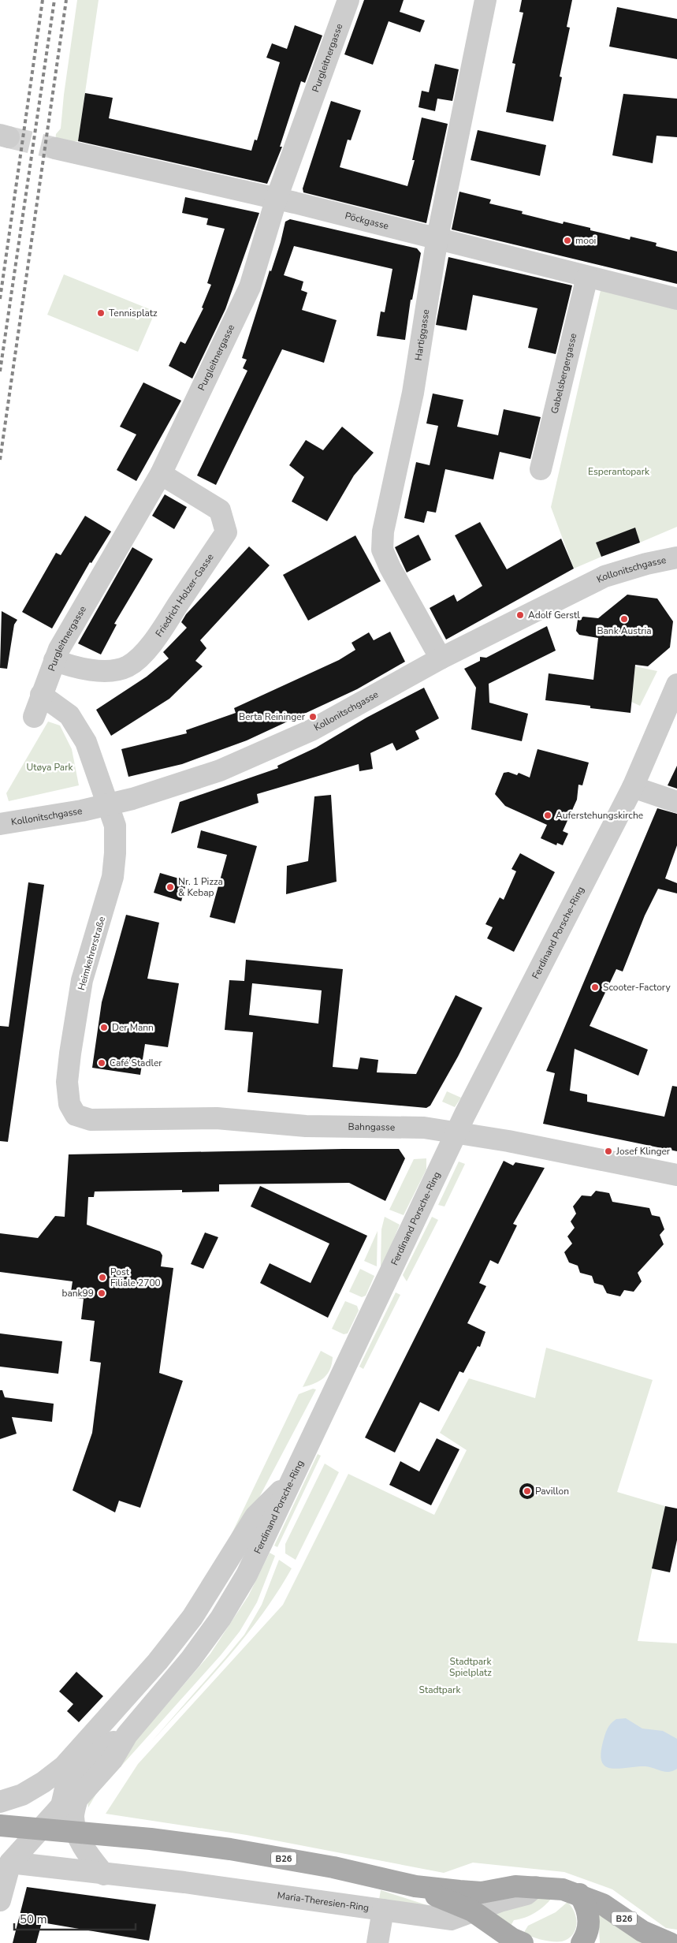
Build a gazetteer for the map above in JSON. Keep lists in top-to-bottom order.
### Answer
{
  "streets": {
    "main road": ["B26"],
    "street": [
      "Purgleitnergasse",
      "Pöckgasse",
      "Hartiggasse",
      "Gabelsbergergasse",
      "Kollonitschgasse",
      "Friedrich Holzer-Gasse",
      "Ferdinand Porsche-Ring",
      "Heimkehrerstraße",
      "Bahngasse",
      "Maria-Theresien-Ring"
    ]
  },
  "crossings": [
    ["Purgleitnergasse", "Pöckgasse"],
    ["Purgleitnergasse", "Friedrich Holzer-Gasse"],
    ["Pöckgasse", "Hartiggasse"],
    ["Pöckgasse", "Gabelsbergergasse"],
    ["Hartiggasse", "Kollonitschgasse"],
    ["Kollonitschgasse", "Heimkehrerstraße"],
    ["Ferdinand Porsche-Ring", "Bahngasse"],
    ["Ferdinand Porsche-Ring", "Maria-Theresien-Ring"],
    ["Heimkehrerstraße", "Bahngasse"],
    ["B26", "Maria-Theresien-Ring"]
  ],
  "parks": [
    "Esperantopark",
    "Utøya Park",
    "Stadtpark Spielplatz",
    "Stadtpark"
  ],
  "places": [
    "mooi",
    "Tennisplatz",
    "Adolf Gerstl",
    "Bank Austria",
    "Berta Reininger",
    "Auferstehungskirche",
    "Nr. 1 Pizza & Kebap",
    "Scooter-Factory",
    "Der Mann",
    "Café Stadler",
    "Josef Klinger",
    "Post Filiale 2700",
    "bank99",
    "Pavillon"
  ],
  "scale_bar": "50 m"
}
